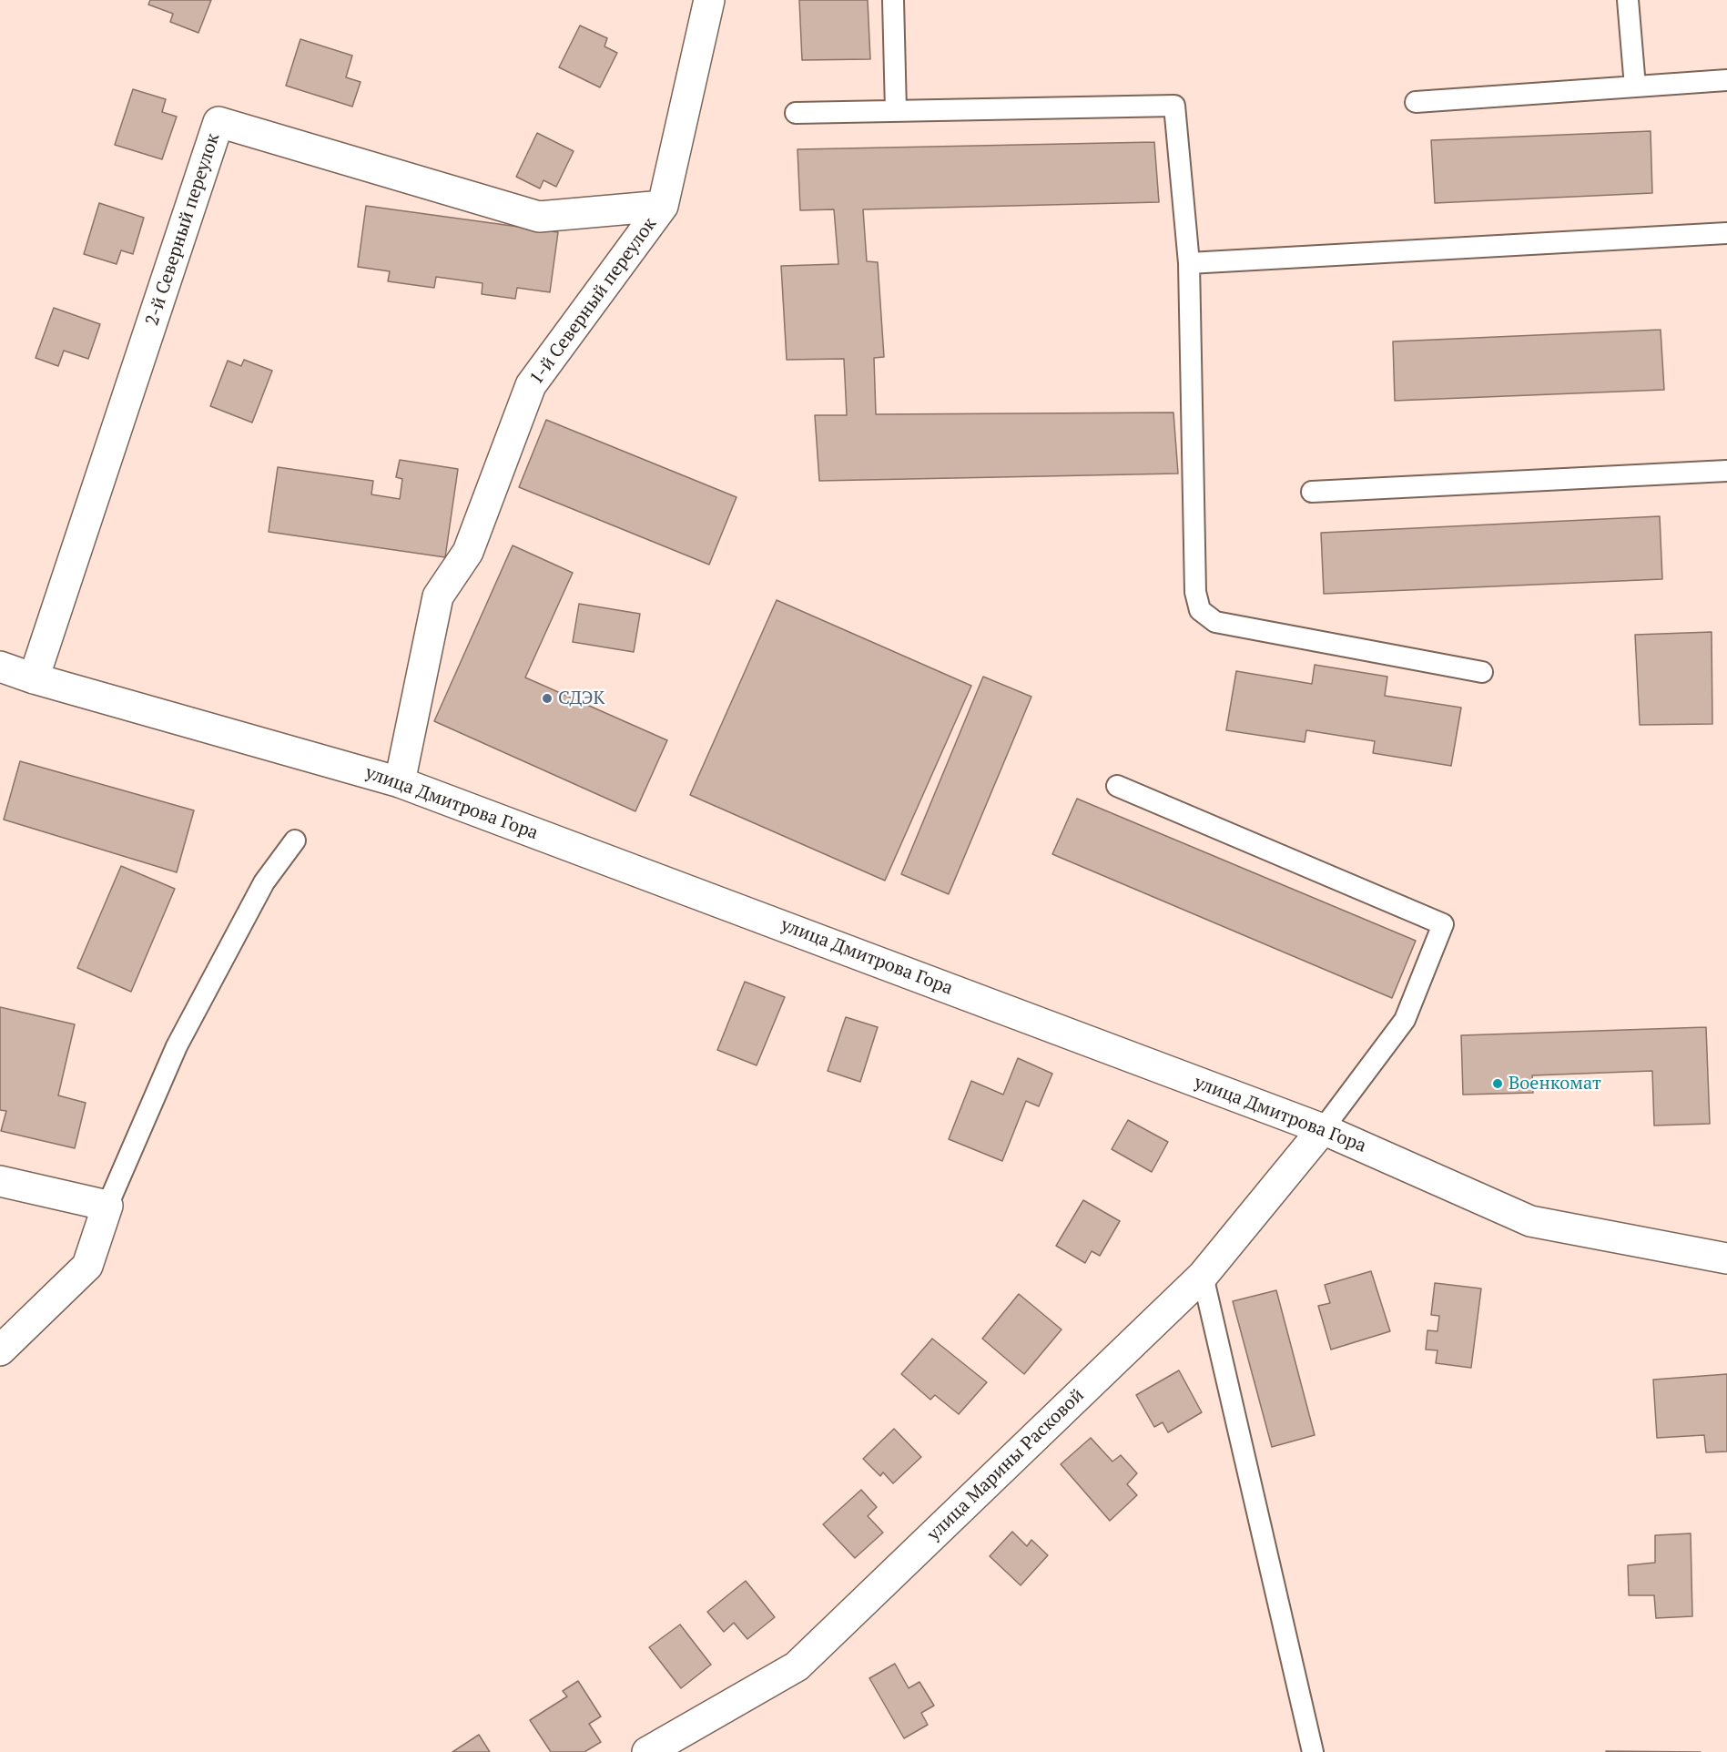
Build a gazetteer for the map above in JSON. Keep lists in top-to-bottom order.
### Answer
{
  "streets": {
    "street": [
      "2-й Северный переулок",
      "1-й Северный переулок",
      "улица Дмитрова Гора",
      "улица Марины Расковой"
    ]
  },
  "crossings": [
    ["2-й Северный переулок", "1-й Северный переулок"],
    ["2-й Северный переулок", "улица Дмитрова Гора"],
    ["1-й Северный переулок", "улица Дмитрова Гора"],
    ["улица Дмитрова Гора", "улица Марины Расковой"]
  ],
  "places": ["СДЭК", "Военкомат"]
}
